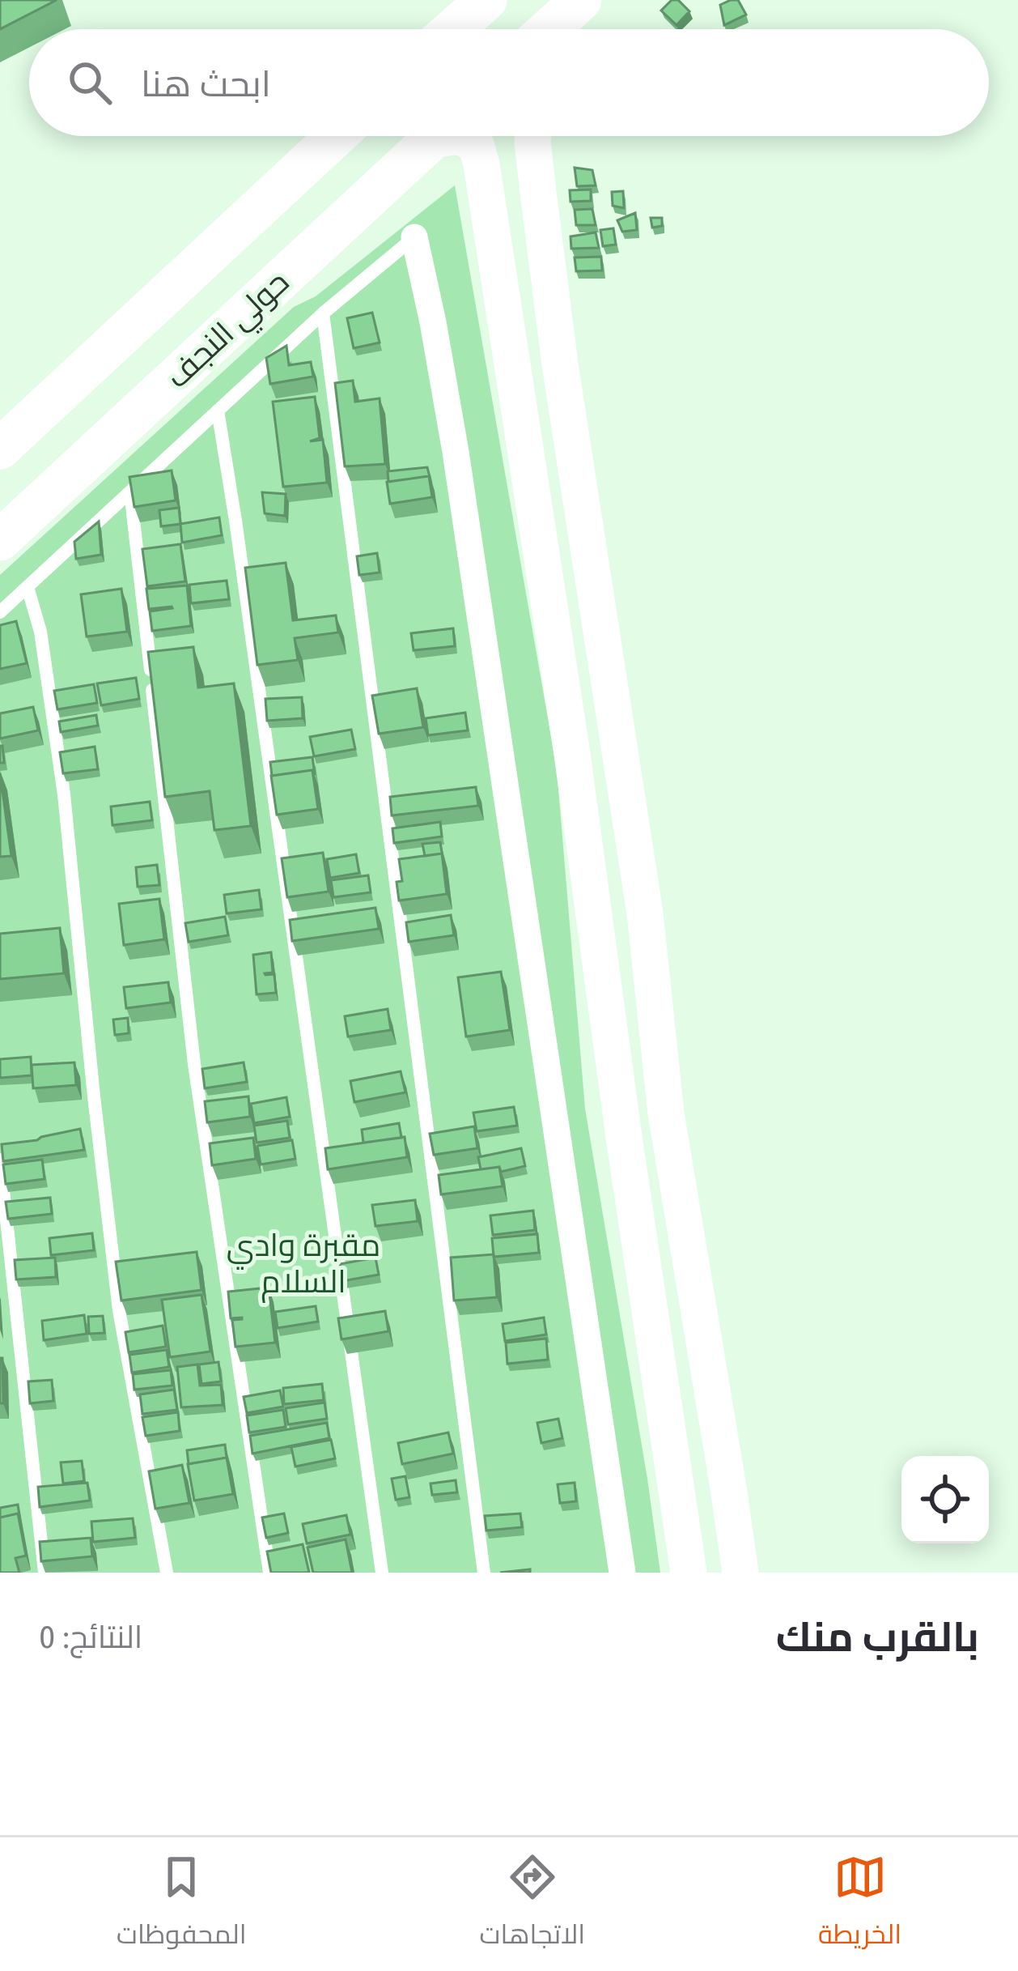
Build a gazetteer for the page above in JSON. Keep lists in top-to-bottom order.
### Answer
{
  "streets": {
    "main road": ["حولي النجف"]
  },
  "parks": ["مقبرة وادي السلام"],
  "page": {
    "search": "ابحث هنا",
    "heading": ["بالقرب منك", "النتائج: 0"],
    "nav": ["الخريطة", "الاتجاهات", "المحفوظات"]
  }
}
